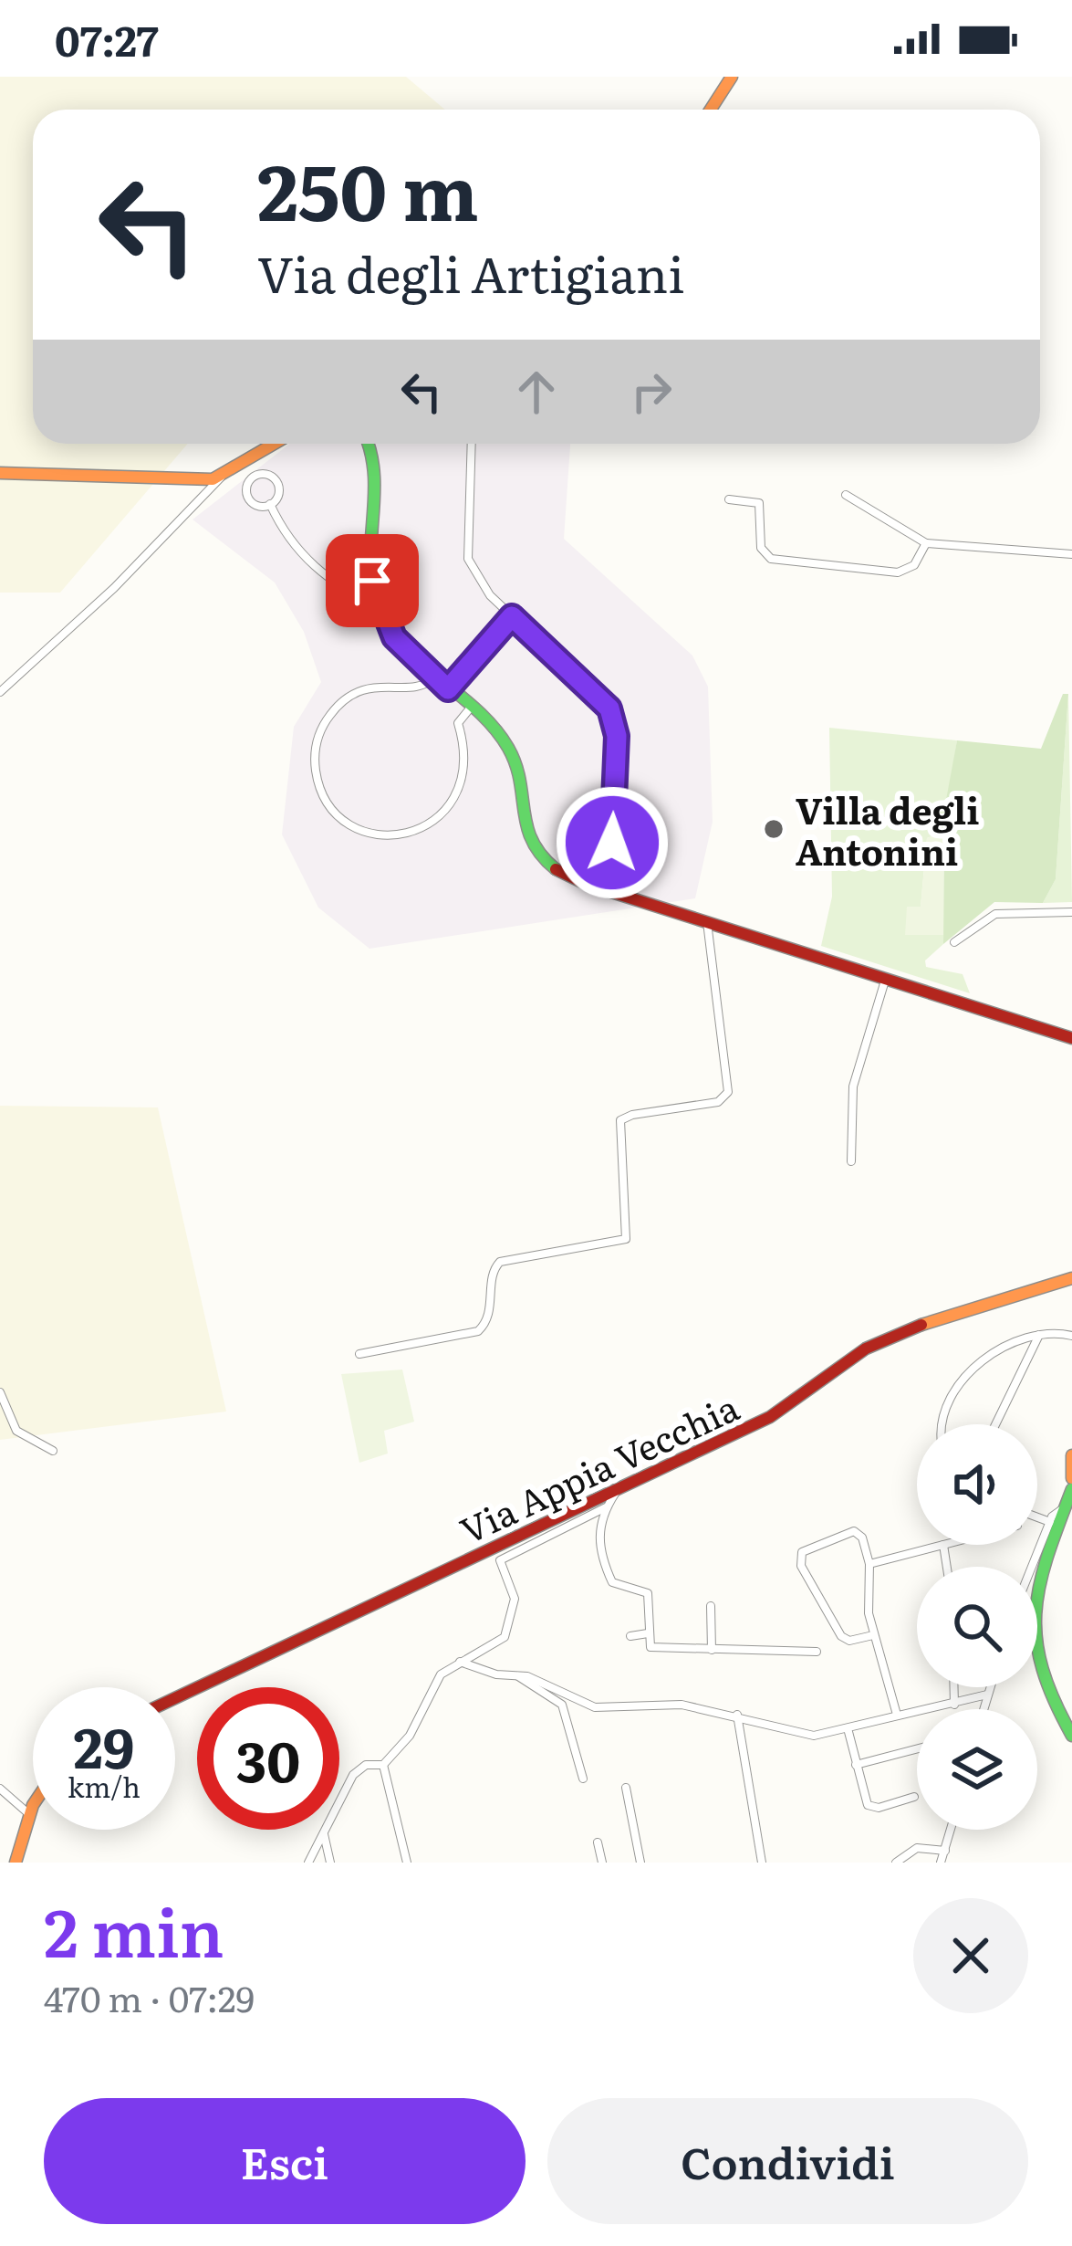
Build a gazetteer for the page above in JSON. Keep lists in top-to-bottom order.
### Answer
{
  "streets": {
    "street": ["Via Appia Vecchia"]
  },
  "places": ["Villa degli Antonini"],
  "page": {
    "status": "07:27",
    "turn": ["250 m", "Via degli Artigiani"],
    "speed": "29 km/h",
    "limit": "30",
    "heading": ["2 min", "470 m · 07:29"],
    "buttons": ["Esci", "Condividi"]
  }
}
